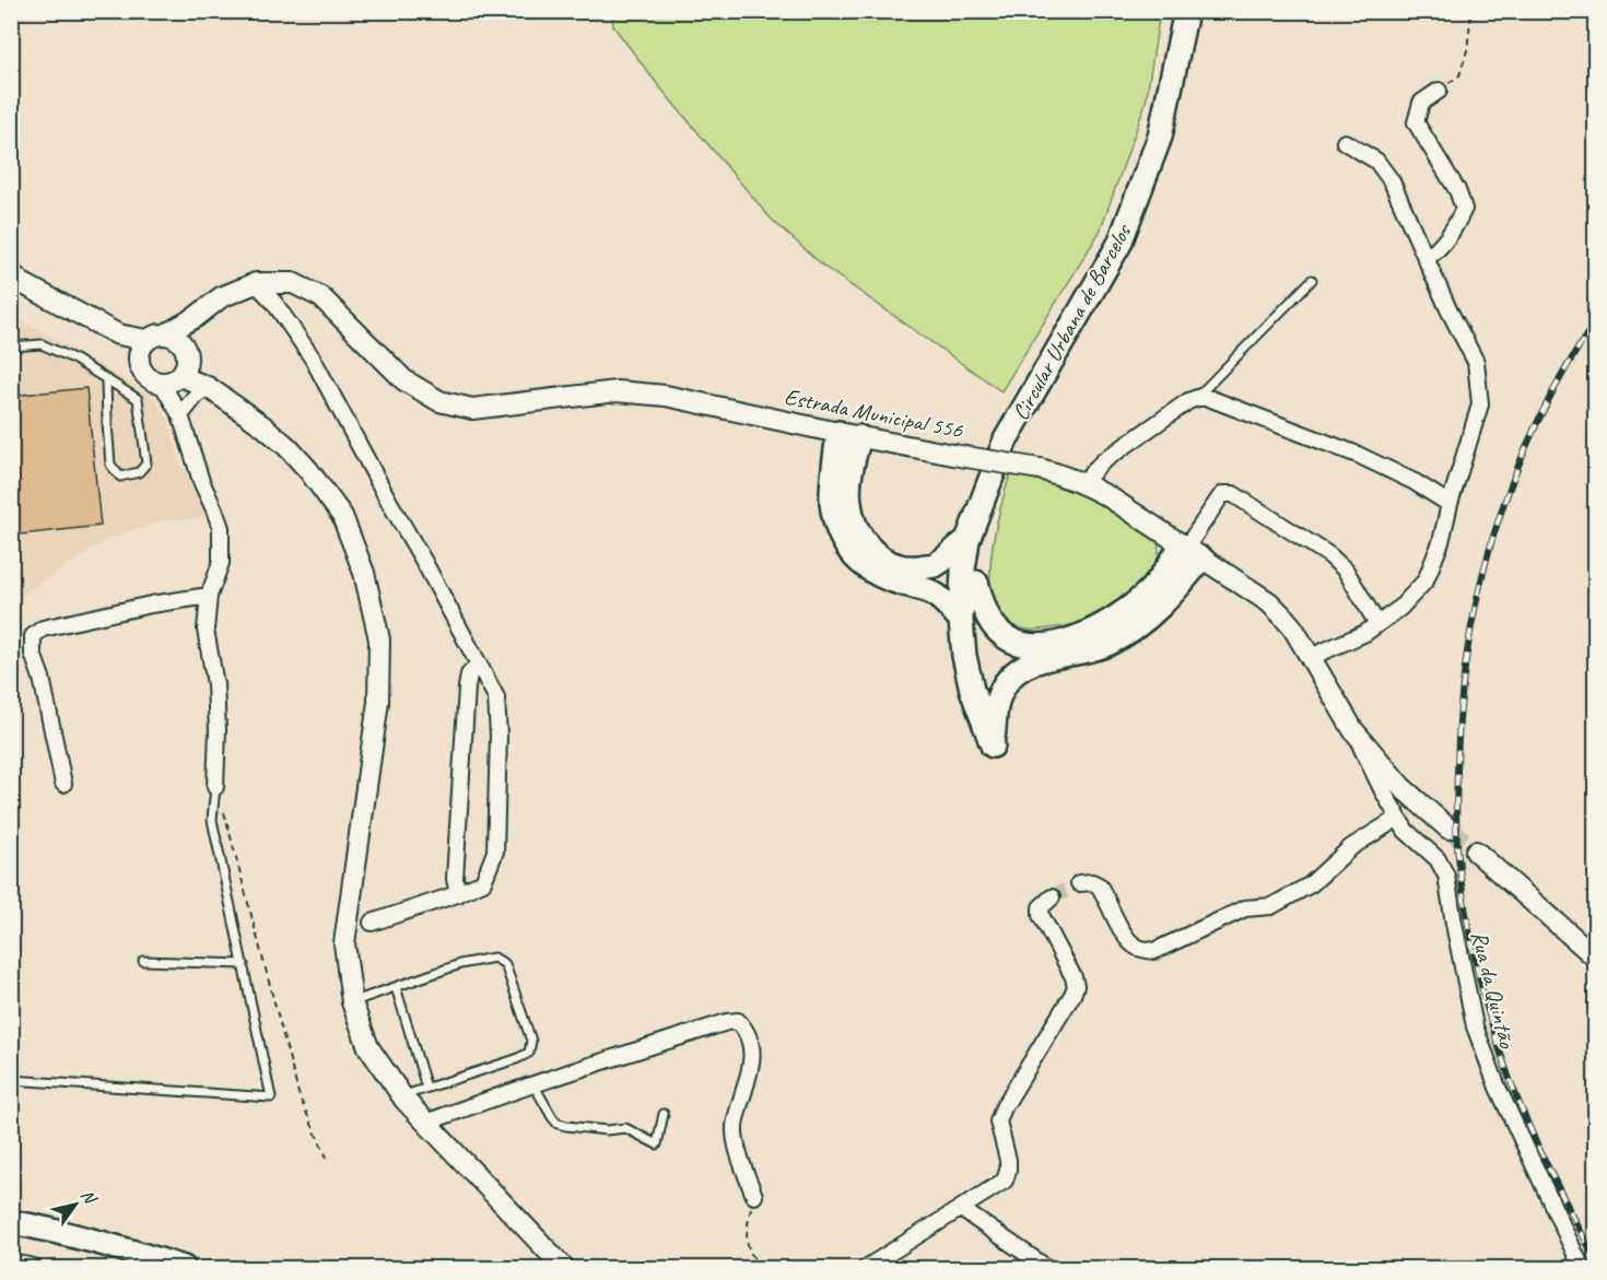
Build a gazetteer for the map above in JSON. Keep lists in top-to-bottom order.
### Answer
{
  "streets": {
    "main road": ["Circular Urbana de Barcelos", "Estrada Municipal 556"],
    "street": ["Rua da Quintão"]
  },
  "crossings": [
    ["Estrada Municipal 556", "Rua da Quintão"]
  ],
  "north": "top right"
}
